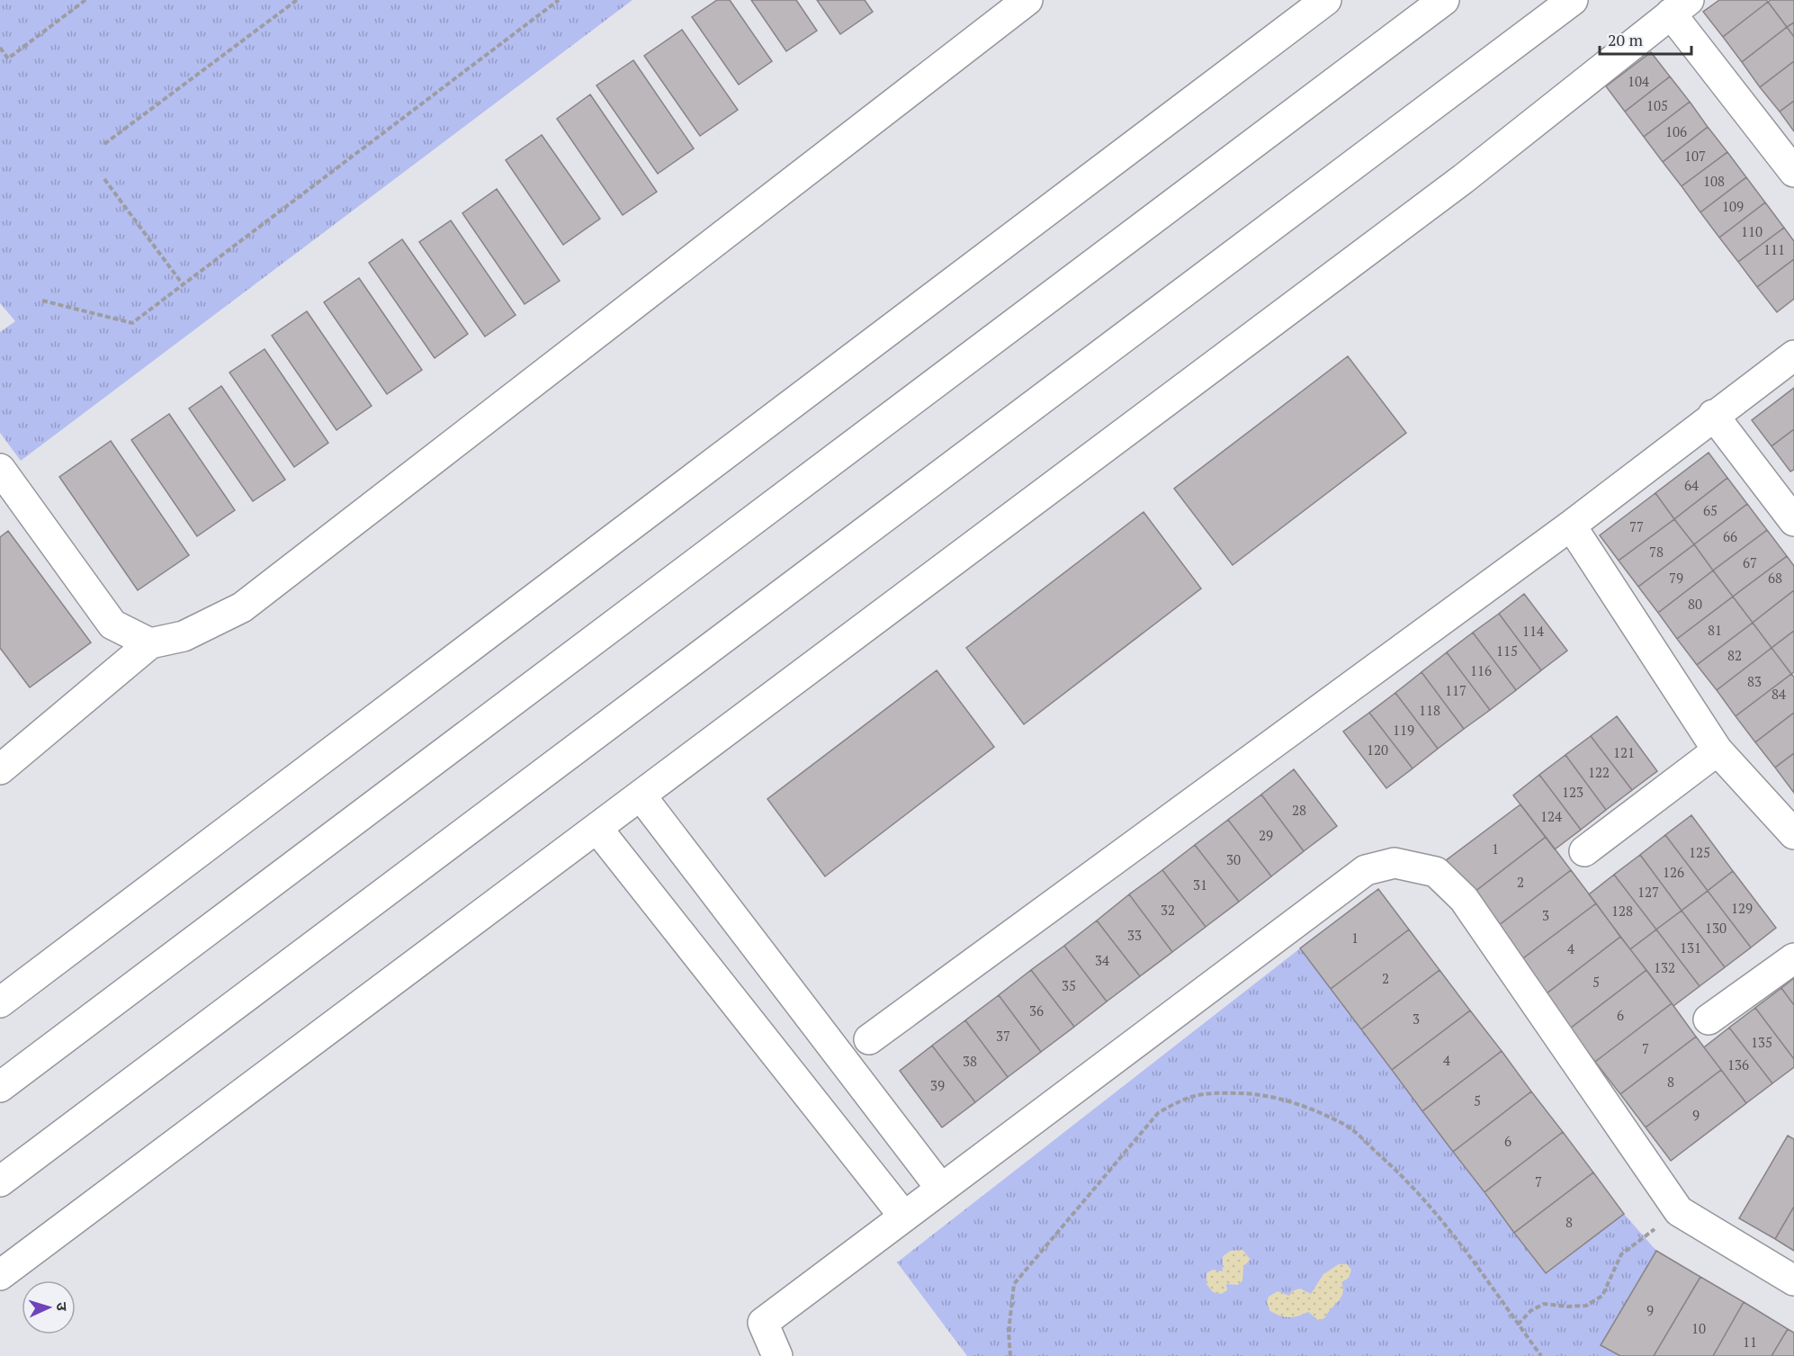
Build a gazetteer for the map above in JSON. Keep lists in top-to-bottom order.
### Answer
{
  "house_numbers": [
    "104",
    "105",
    "106",
    "107",
    "108",
    "109",
    "110",
    "111",
    "64",
    "65",
    "77",
    "66",
    "78",
    "67",
    "79",
    "68",
    "80",
    "81",
    "114",
    "115",
    "82",
    "116",
    "83",
    "117",
    "84",
    "118",
    "119",
    "120",
    "121",
    "122",
    "123",
    "28",
    "124",
    "29",
    "1",
    "125",
    "30",
    "126",
    "2",
    "31",
    "127",
    "129",
    "32",
    "128",
    "3",
    "130",
    "33",
    "1",
    "131",
    "4",
    "34",
    "132",
    "2",
    "5",
    "35",
    "36",
    "6",
    "3",
    "37",
    "135",
    "7",
    "4",
    "38",
    "136",
    "8",
    "39",
    "5",
    "9",
    "6",
    "7",
    "8",
    "9",
    "10",
    "11"
  ],
  "scale_bar": "20 m",
  "north": "right"
}
